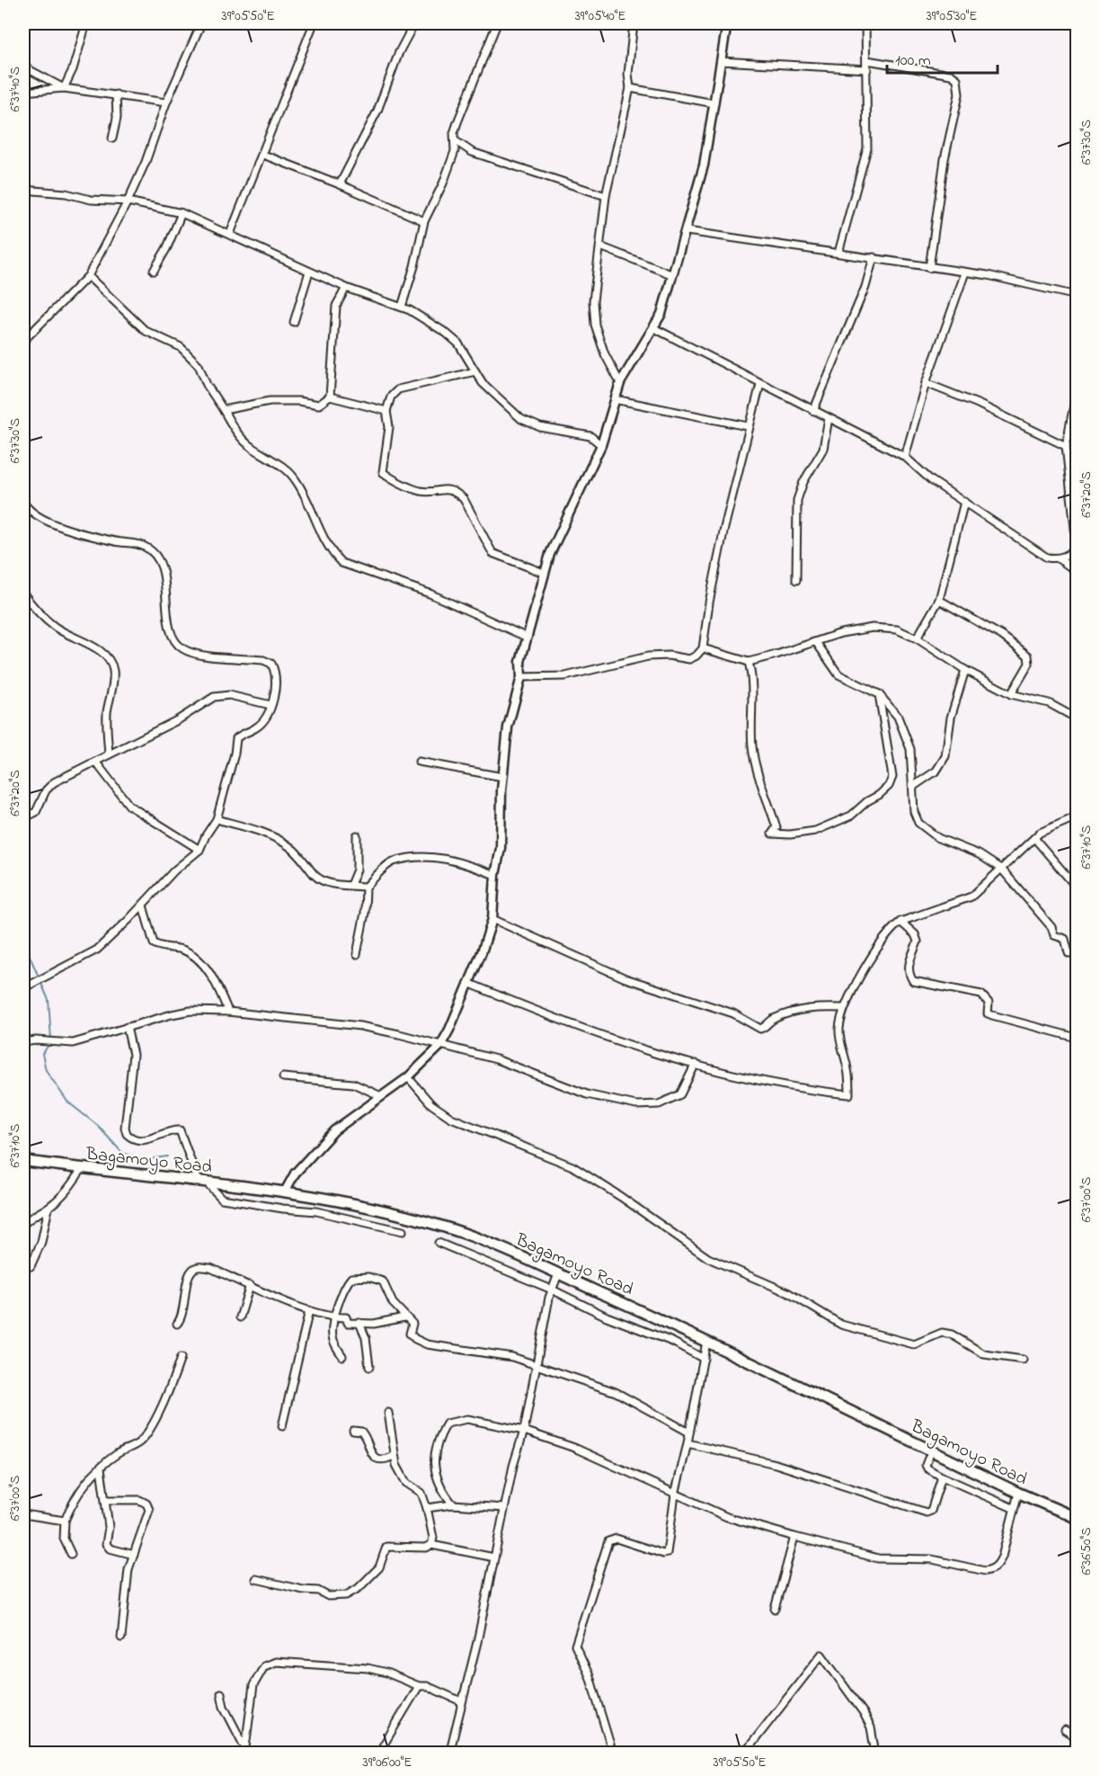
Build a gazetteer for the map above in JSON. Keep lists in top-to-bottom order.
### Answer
{
  "streets": {
    "highway": ["Bagamoyo Road"]
  },
  "scale_bar": "100 m",
  "coordinates": [
    "39°05'50\"E",
    "39°05'40\"E",
    "39°05'30\"E",
    "6°37'40\"S",
    "6°37'30\"S",
    "6°37'20\"S",
    "6°37'10\"S",
    "6°37'00\"S",
    "6°36'50\"S",
    "39°06'00\"E"
  ]
}
